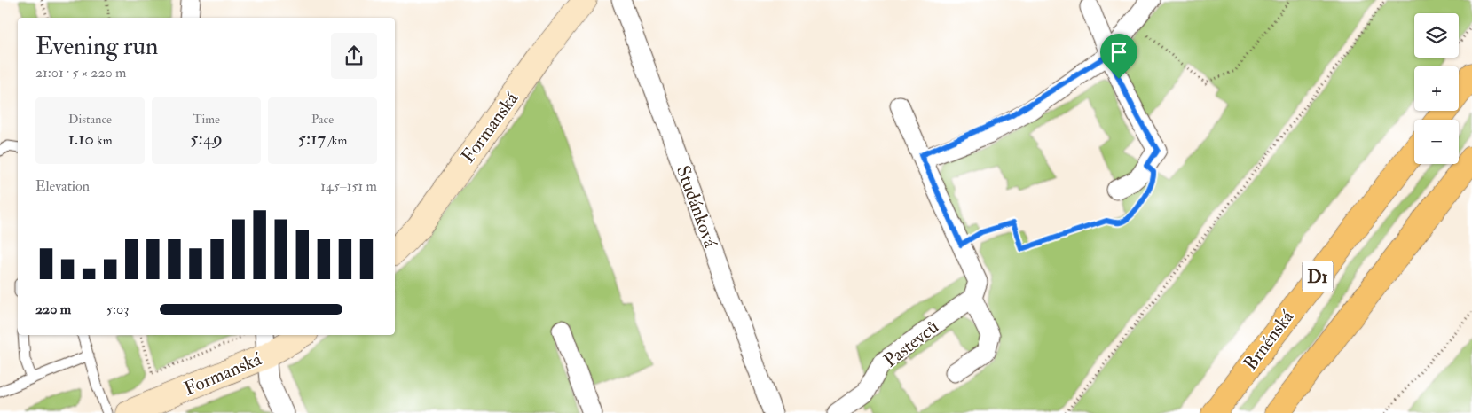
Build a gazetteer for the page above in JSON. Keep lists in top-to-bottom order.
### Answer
{
  "streets": {
    "highway": ["D1", "Brněnská"],
    "street": ["Formanská", "Studánková", "Pastevců"]
  },
  "page": {
    "map_buttons": ["+", "−"],
    "heading": ["Evening run", "21:01 · 5 × 220 m"],
    "stats": [
      ["Distance", "1.10 km"],
      ["Time", "5:49"],
      ["Pace", "5:17 /km"]
    ],
    "chart": ["Elevation", "145–151 m"],
    "list": [
      {
        "name": "220 m",
        "note": "5:03"
      }
    ]
  }
}
